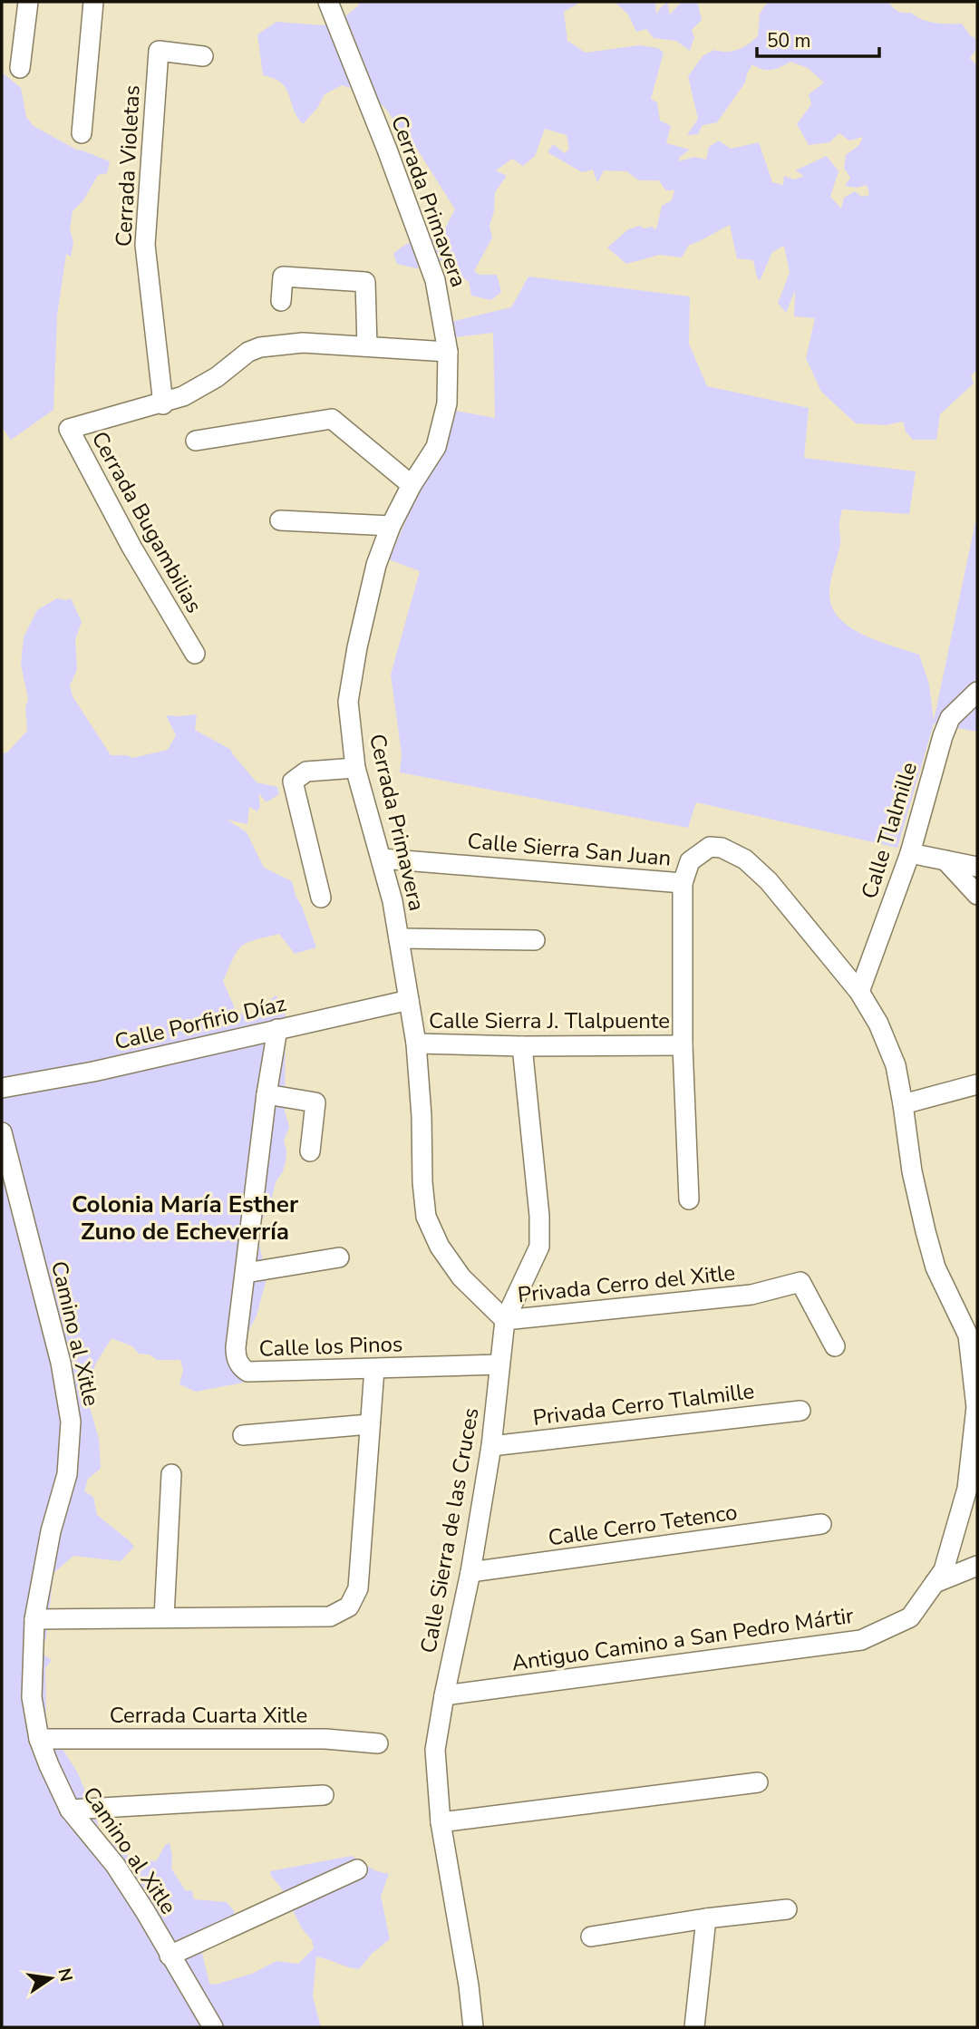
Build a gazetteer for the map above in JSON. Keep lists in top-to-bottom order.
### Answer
{
  "streets": {
    "street": [
      "Cerrada Violetas",
      "Cerrada Primavera",
      "Cerrada Bugambilias",
      "Calle Tlalmille",
      "Calle Sierra San Juan",
      "Calle Sierra J. Tlalpuente",
      "Calle Porfirio Díaz",
      "Privada Cerro del Xitle",
      "Camino al Xitle",
      "Calle los Pinos",
      "Privada Cerro Tlalmille",
      "Calle Cerro Tetenco",
      "Calle Sierra de las Cruces",
      "Antiguo Camino a San Pedro Mártir",
      "Cerrada Cuarta Xitle"
    ]
  },
  "crossings": [
    ["Cerrada Violetas", "Cerrada Bugambilias"],
    ["Cerrada Primavera", "Cerrada Bugambilias"],
    ["Cerrada Primavera", "Calle Sierra San Juan"],
    ["Cerrada Primavera", "Calle Sierra J. Tlalpuente"],
    ["Cerrada Primavera", "Calle Porfirio Díaz"],
    ["Cerrada Primavera", "Privada Cerro del Xitle"],
    ["Cerrada Primavera", "Calle Sierra de las Cruces"],
    ["Calle Tlalmille", "Calle Sierra San Juan"],
    ["Calle Tlalmille", "Antiguo Camino a San Pedro Mártir"],
    ["Calle Sierra San Juan", "Antiguo Camino a San Pedro Mártir"],
    ["Calle Sierra J. Tlalpuente", "Calle Sierra de las Cruces"],
    ["Calle Porfirio Díaz", "Calle los Pinos"],
    ["Privada Cerro del Xitle", "Calle Sierra de las Cruces"],
    ["Camino al Xitle", "Cerrada Cuarta Xitle"],
    ["Calle los Pinos", "Calle Sierra de las Cruces"],
    ["Privada Cerro Tlalmille", "Calle Sierra de las Cruces"],
    ["Calle Cerro Tetenco", "Calle Sierra de las Cruces"],
    ["Calle Sierra de las Cruces", "Antiguo Camino a San Pedro Mártir"]
  ],
  "districts": ["Colonia María Esther Zuno de Echeverría"],
  "scale_bar": "50 m",
  "north": "right"
}
